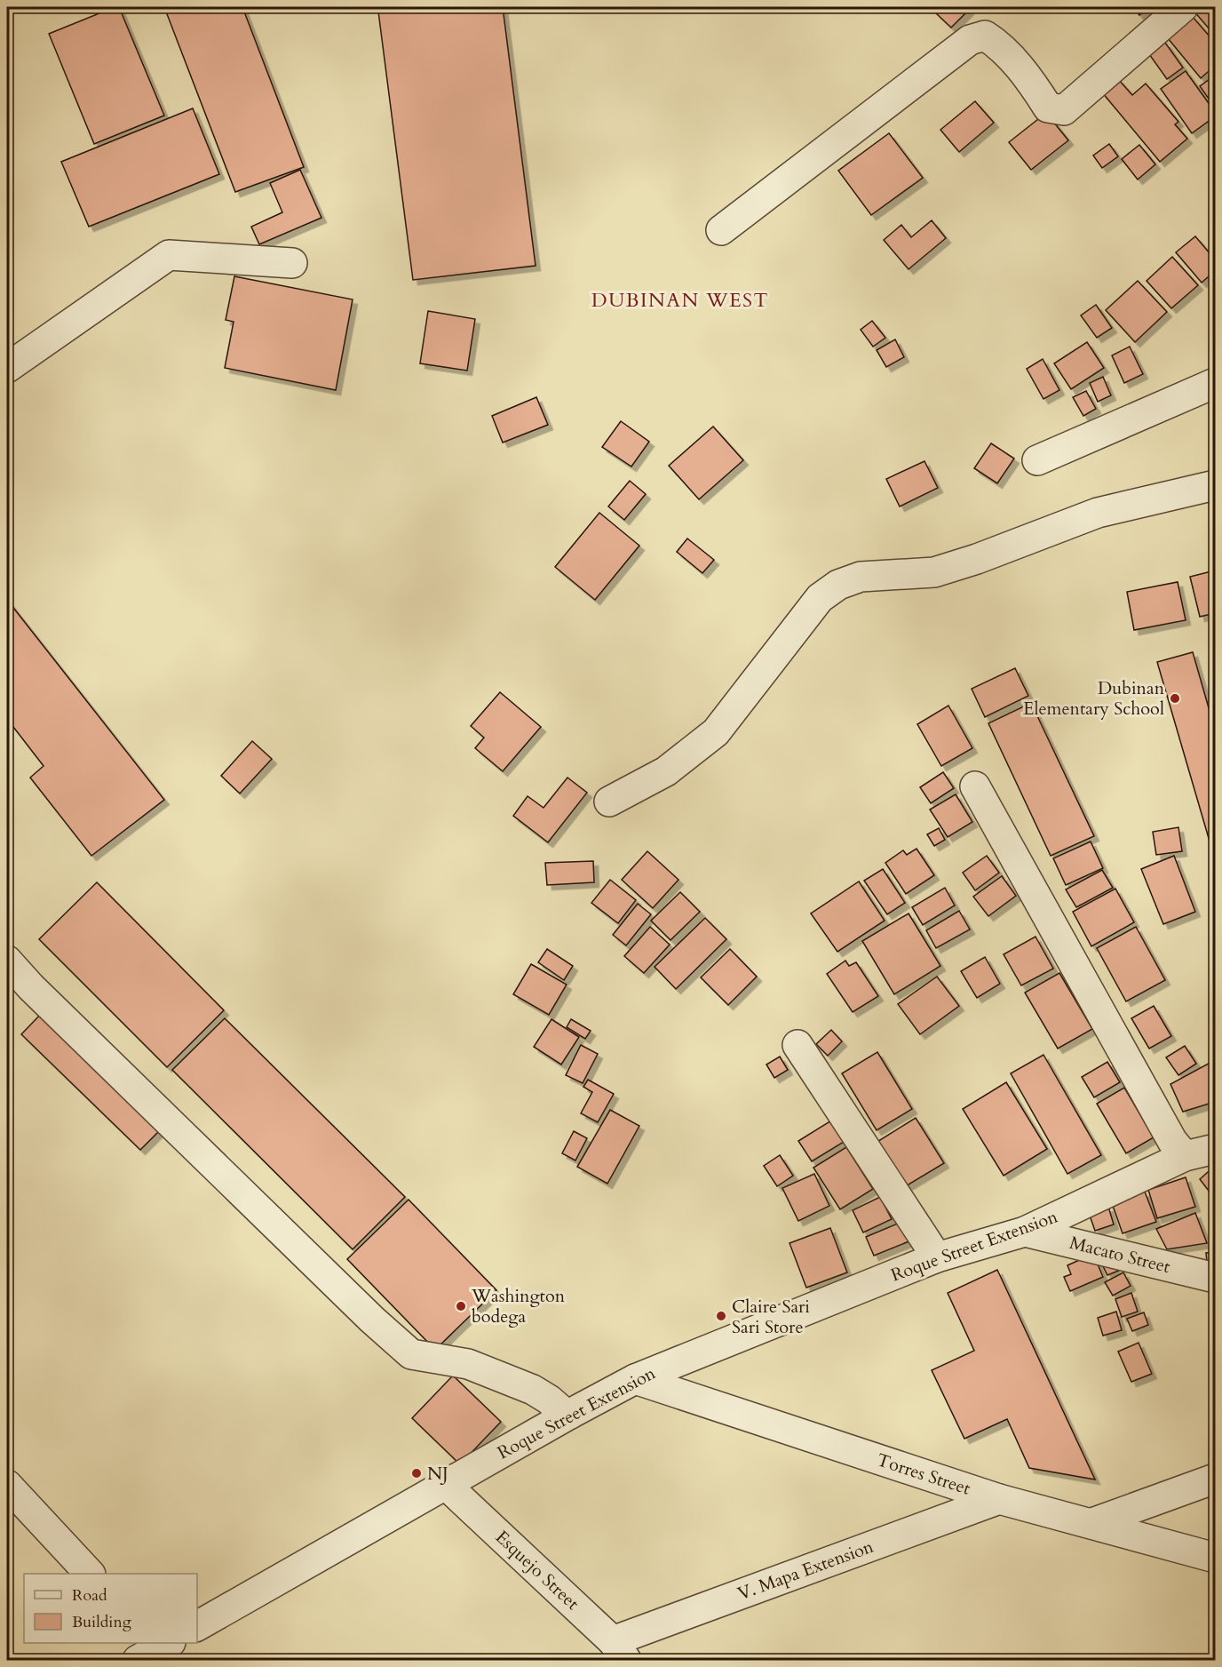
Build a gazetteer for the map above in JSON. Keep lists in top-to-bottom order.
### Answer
{
  "streets": {
    "street": [
      "Roque Street Extension",
      "Macato Street",
      "Torres Street",
      "Esquejo Street",
      "V. Mapa Extension"
    ]
  },
  "crossings": [
    ["Roque Street Extension", "Macato Street"],
    ["Roque Street Extension", "Torres Street"],
    ["Roque Street Extension", "Esquejo Street"],
    ["Torres Street", "V. Mapa Extension"],
    ["Esquejo Street", "V. Mapa Extension"]
  ],
  "districts": ["DUBINAN WEST"],
  "places": [
    "Dubinan Elementary School",
    "Washington bodega",
    "Claire Sari Sari Store",
    "NJ"
  ],
  "legend": ["Road", "Building"]
}
